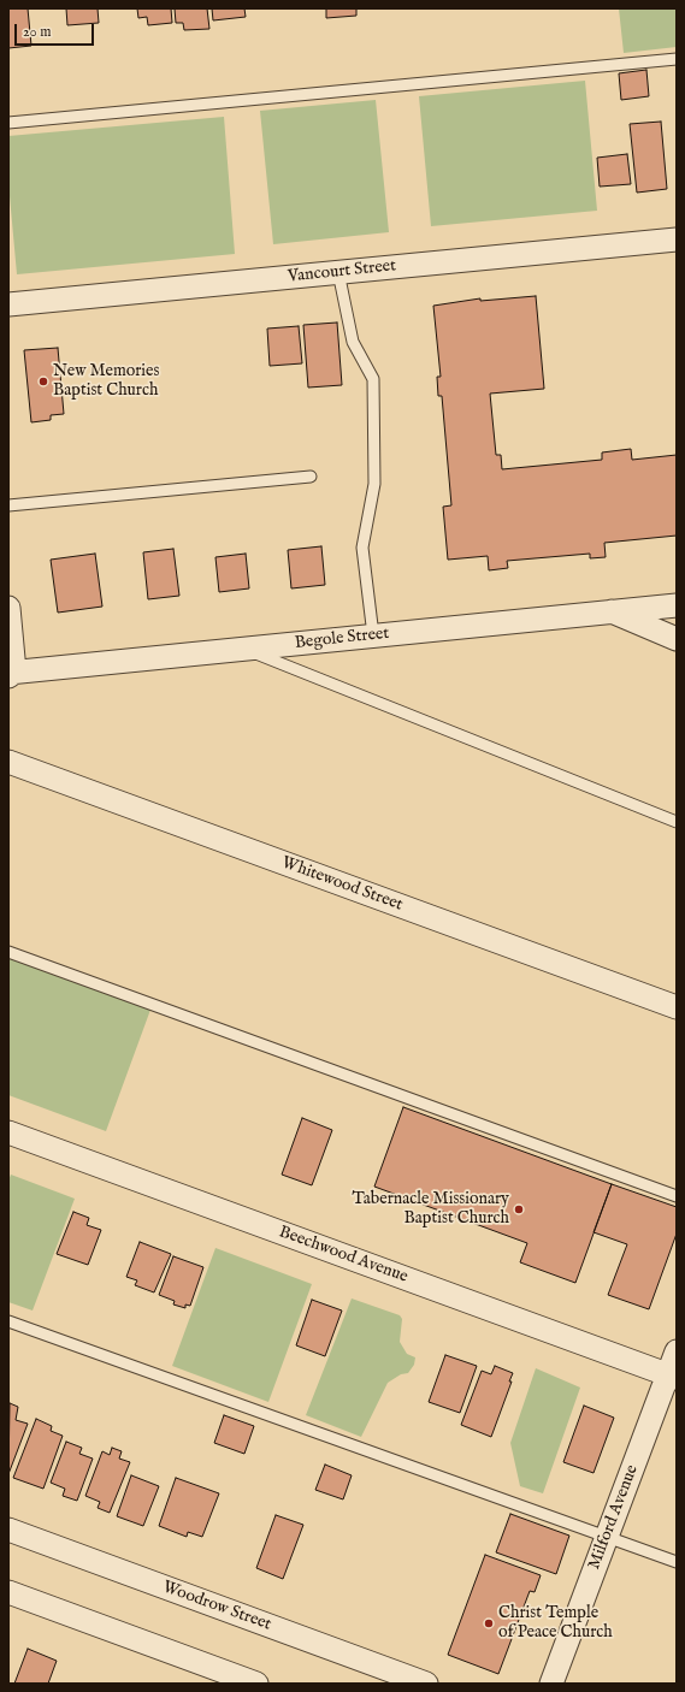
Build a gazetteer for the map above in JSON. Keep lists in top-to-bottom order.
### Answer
{
  "streets": {
    "street": [
      "Vancourt Street",
      "Begole Street",
      "Whitewood Street",
      "Beechwood Avenue",
      "Milford Avenue",
      "Woodrow Street"
    ]
  },
  "crossings": [
    ["Beechwood Avenue", "Milford Avenue"]
  ],
  "places": ["New Memories Baptist Church", "Tabernacle Missionary Baptist Church", "Christ Temple of Peace Church"],
  "scale_bar": "20 m"
}
